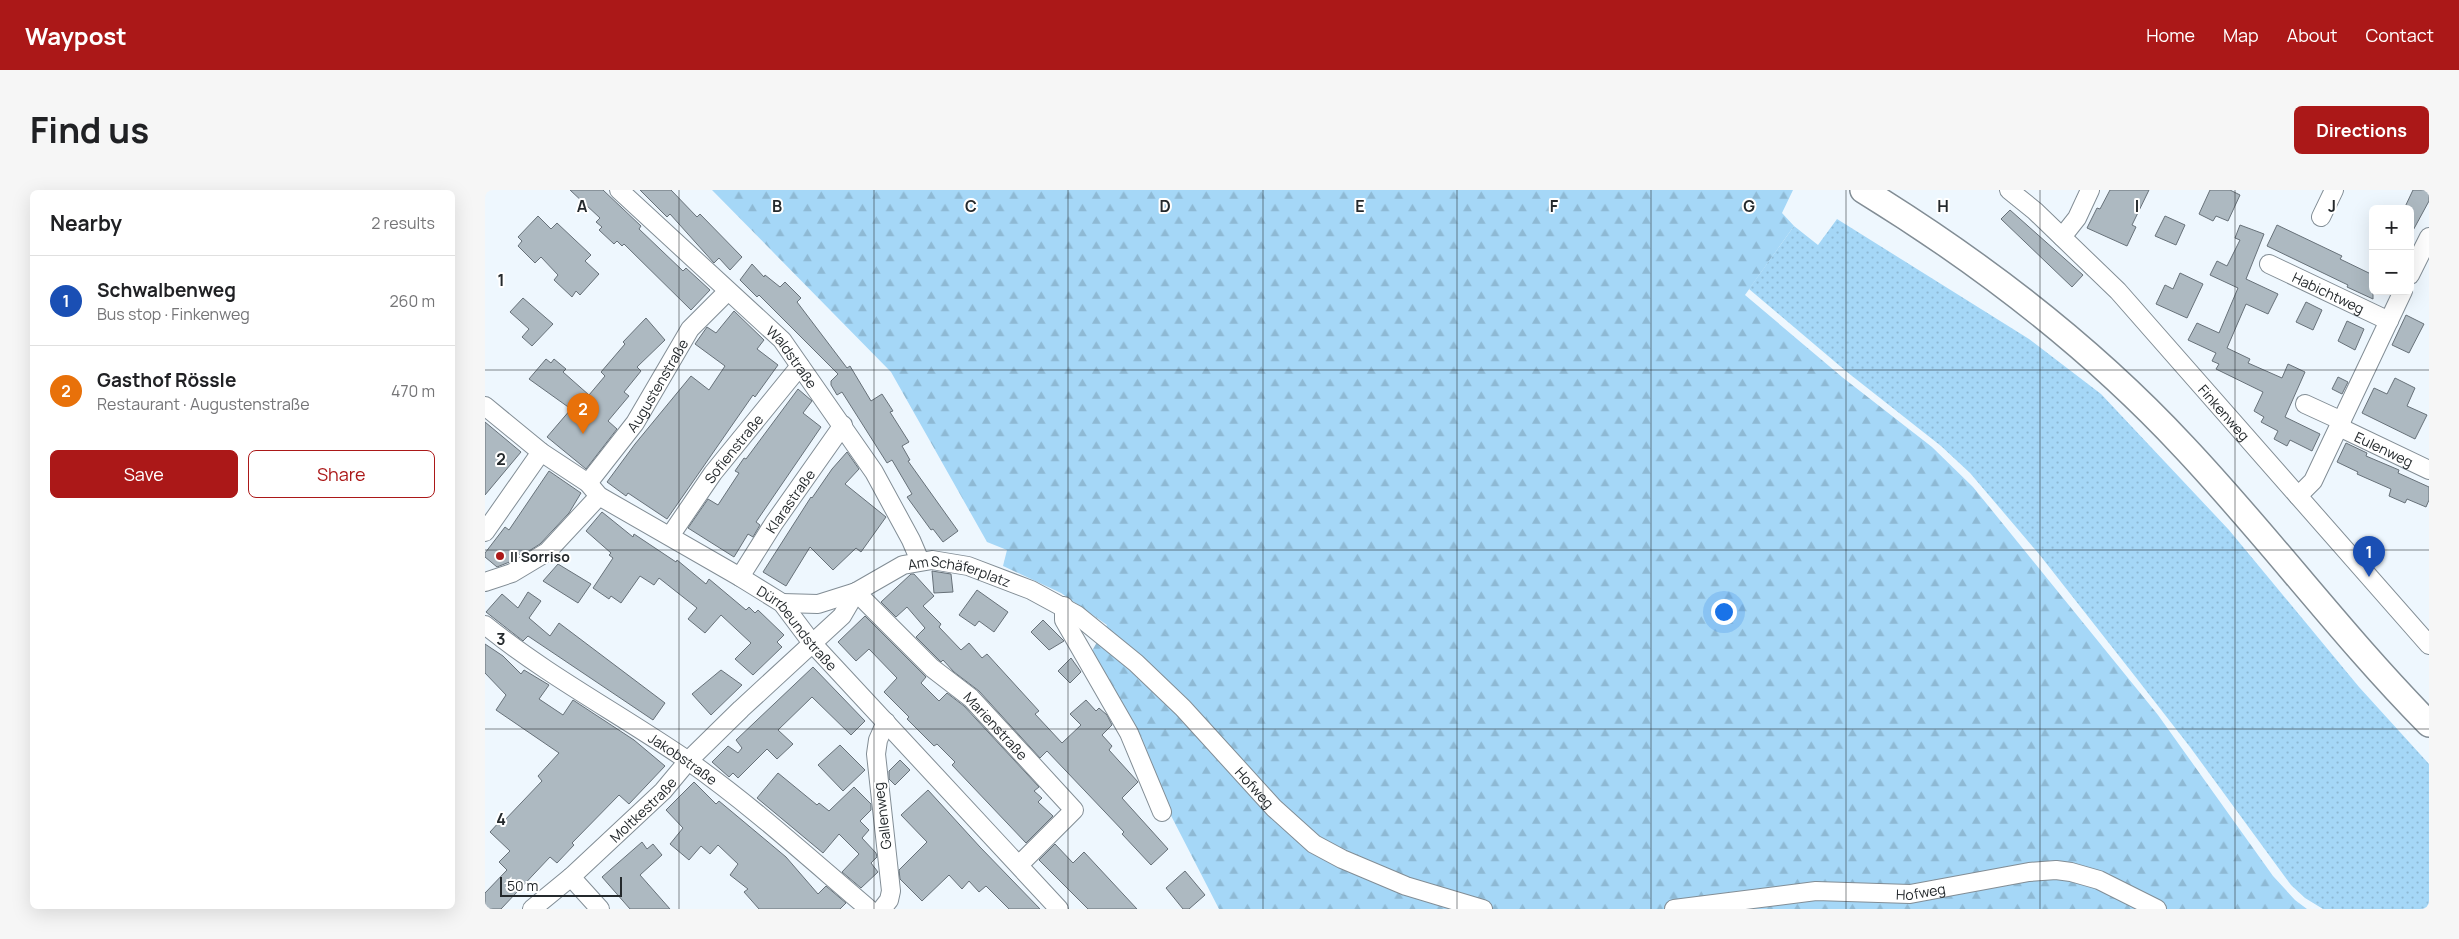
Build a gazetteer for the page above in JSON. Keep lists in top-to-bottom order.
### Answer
{
  "streets": {
    "street": [
      "Habichtweg",
      "Waldstraße",
      "Augustenstraße",
      "Finkenweg",
      "Sofienstraße",
      "Eulenweg",
      "Klarastraße",
      "Am Schäferplatz",
      "Dürrbeundstraße",
      "Marienstraße",
      "Jakobstraße",
      "Hofweg",
      "Moltkestraße",
      "Gallenweg"
    ]
  },
  "crossings": [
    ["Waldstraße", "Augustenstraße"],
    ["Waldstraße", "Sofienstraße"],
    ["Waldstraße", "Klarastraße"],
    ["Waldstraße", "Am Schäferplatz"],
    ["Augustenstraße", "Dürrbeundstraße"],
    ["Sofienstraße", "Dürrbeundstraße"],
    ["Klarastraße", "Dürrbeundstraße"],
    ["Am Schäferplatz", "Dürrbeundstraße"],
    ["Am Schäferplatz", "Marienstraße"],
    ["Am Schäferplatz", "Hofweg"],
    ["Am Schäferplatz", "Moltkestraße"],
    ["Dürrbeundstraße", "Marienstraße"],
    ["Dürrbeundstraße", "Moltkestraße"],
    ["Dürrbeundstraße", "Gallenweg"],
    ["Jakobstraße", "Moltkestraße"]
  ],
  "places": ["Il Sorriso"],
  "scale_bar": "50 m",
  "page": {
    "header": "Waypost",
    "nav": [
      "Home",
      "Map",
      "About",
      "Contact"
    ],
    "title": "Find us",
    "buttons": [
      "Directions",
      ["Save", "Share"]
    ],
    "heading": ["Nearby", "2 results"],
    "map_buttons": ["+", "−"],
    "list": [
      {
        "mark": "1",
        "name": "Schwalbenweg",
        "note": "Bus stop · Finkenweg",
        "value": "260 m"
      },
      {
        "mark": "2",
        "name": "Gasthof Rössle",
        "note": "Restaurant · Augustenstraße",
        "value": "470 m"
      }
    ],
    "pins": ["2", "1"],
    "scale": "50 m"
  },
  "grid": {
    "columns": [
      "A",
      "B",
      "C",
      "D",
      "E",
      "F",
      "G",
      "H",
      "I",
      "J"
    ],
    "rows": [
      "1",
      "2",
      "3",
      "4"
    ]
  }
}
